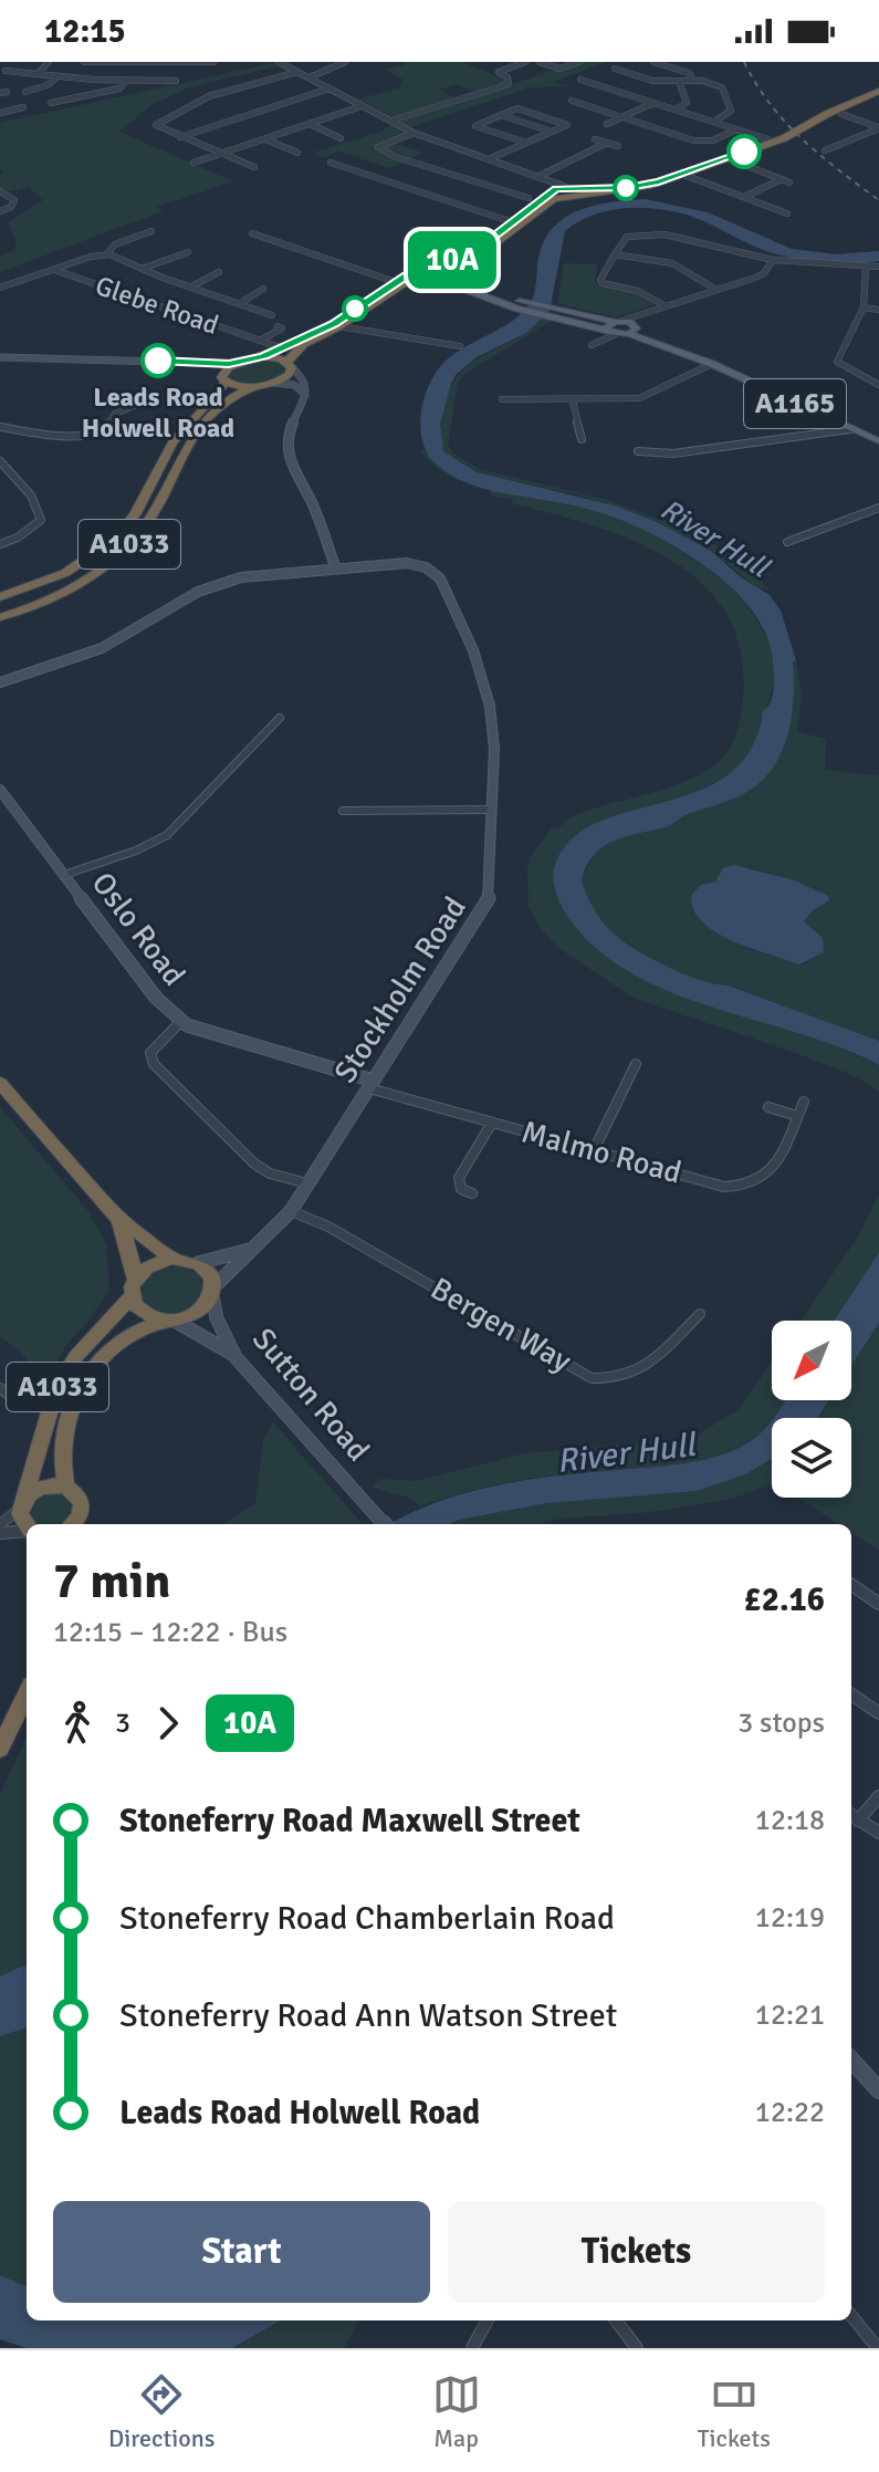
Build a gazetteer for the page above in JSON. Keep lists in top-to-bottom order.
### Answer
{
  "streets": {
    "highway": ["A1033"],
    "main road": ["A1165"],
    "street": [
      "Glebe Road",
      "Oslo Road",
      "Stockholm Road",
      "Malmo Road",
      "Bergen Way",
      "Sutton Road"
    ]
  },
  "crossings": [
    ["Glebe Road", "A1033"],
    ["A1165", "A1033"],
    ["A1033", "Stockholm Road"],
    ["A1033", "Sutton Road"],
    ["Oslo Road", "Stockholm Road"],
    ["Oslo Road", "Malmo Road"],
    ["Stockholm Road", "Malmo Road"],
    ["Stockholm Road", "Bergen Way"],
    ["Stockholm Road", "Sutton Road"]
  ],
  "water": ["River Hull"],
  "places": ["Leads Road Holwell Road"],
  "lines": ["bus line 10A"],
  "north": "bottom left",
  "page": {
    "status": "12:15",
    "on_map": "10A",
    "heading": ["7 min", "12:15 – 12:22 · Bus", "£2.16"],
    "legs": ["3", "10A", "3 stops"],
    "list": [
      {
        "name": "Stoneferry Road Maxwell Street",
        "value": "12:18"
      },
      {
        "name": "Stoneferry Road Chamberlain Road",
        "value": "12:19"
      },
      {
        "name": "Stoneferry Road Ann Watson Street",
        "value": "12:21"
      },
      {
        "name": "Leads Road Holwell Road",
        "value": "12:22"
      }
    ],
    "buttons": ["Start", "Tickets"],
    "tabs": ["Directions", "Map", "Tickets"]
  }
}
